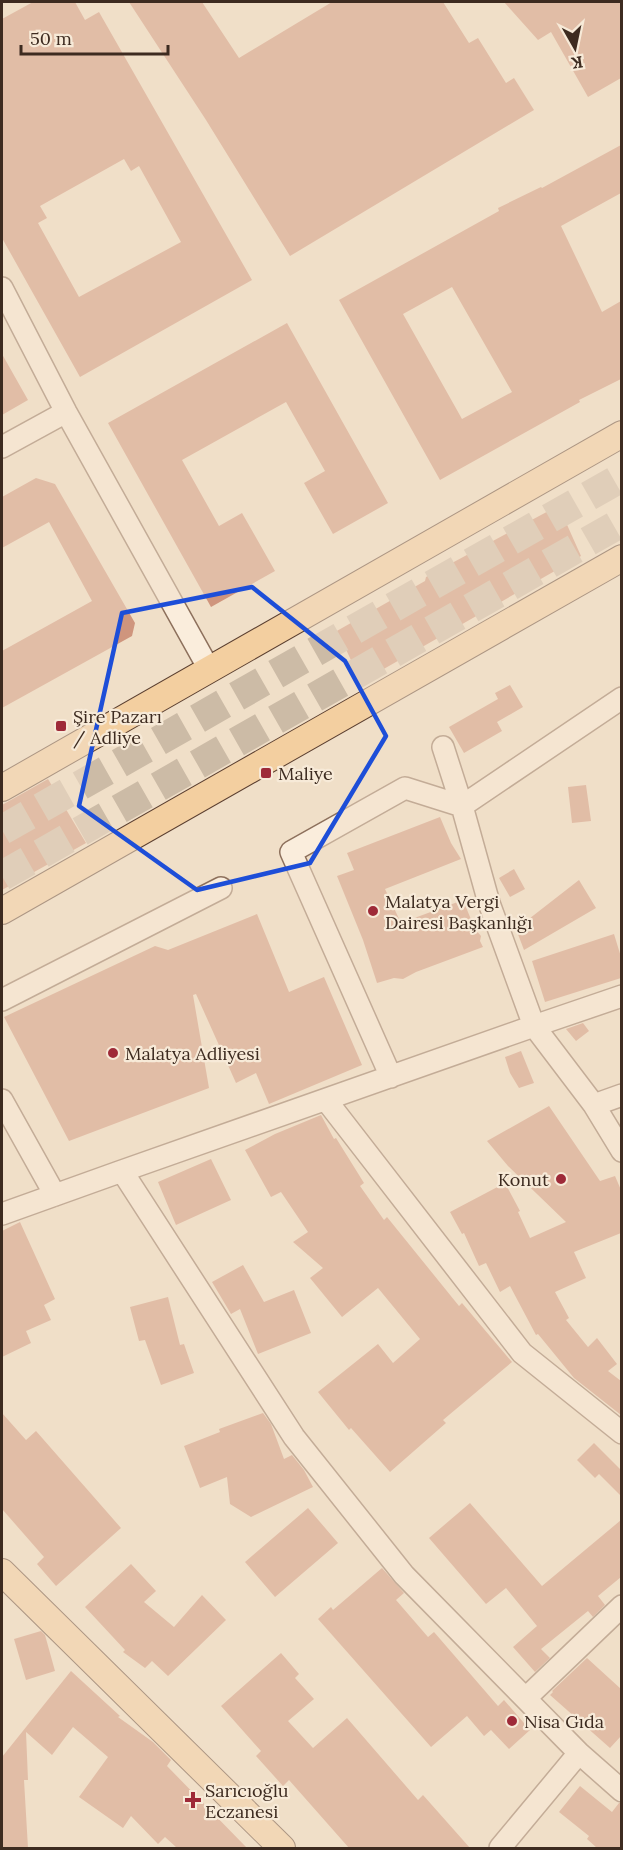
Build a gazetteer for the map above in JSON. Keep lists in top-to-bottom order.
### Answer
{
  "places": {
    "transit": ["Şire Pazarı / Adliye", "Maliye"],
    "other": [
      "Malatya Vergi Dairesi Başkanlığı",
      "Malatya Adliyesi",
      "Konut",
      "Nisa Gıda"
    ],
    "health": ["Sarıcıoğlu Eczanesi"]
  },
  "scale_bar": "50 m",
  "north": "bottom"
}
